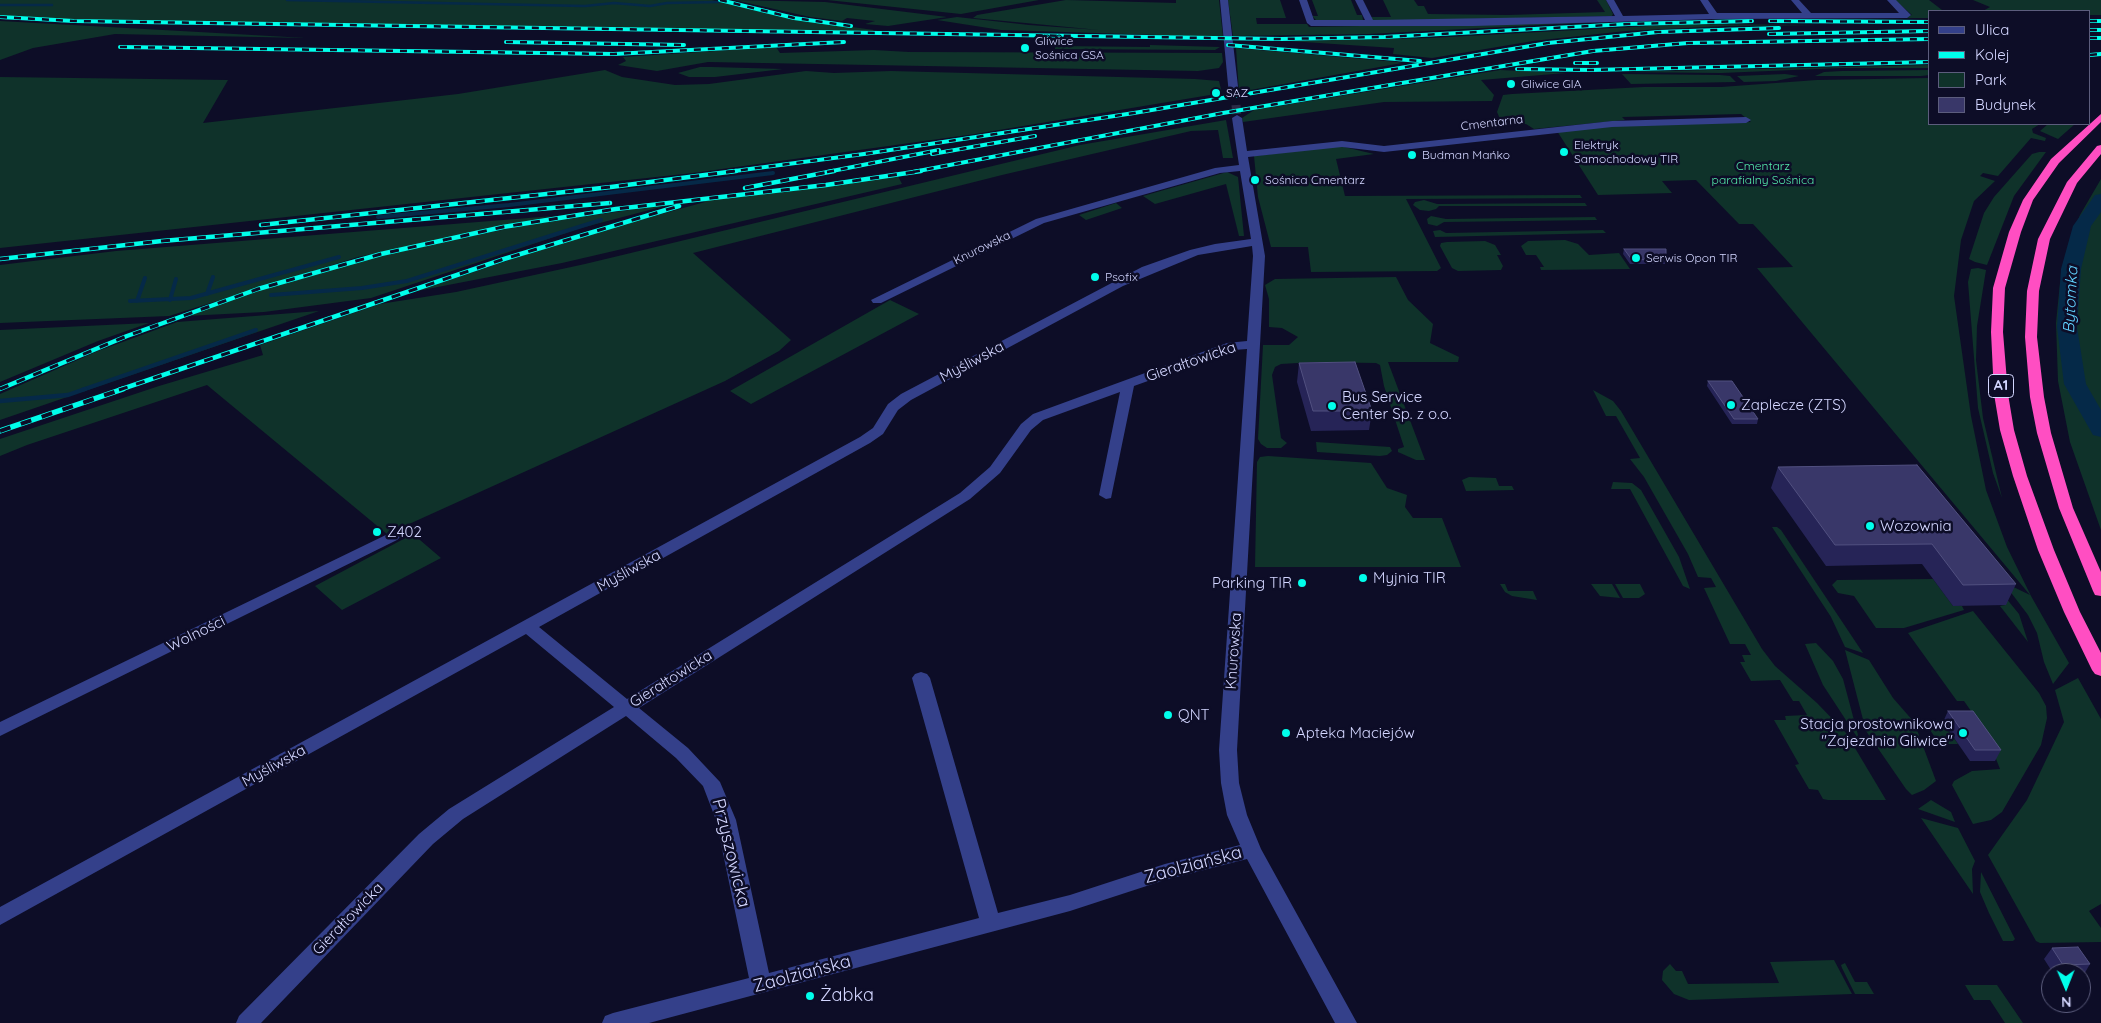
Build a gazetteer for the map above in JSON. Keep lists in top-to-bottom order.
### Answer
{
  "streets": {
    "highway": ["A1"],
    "street": [
      "Cmentarna",
      "Knurowska",
      "Myśliwska",
      "Gierałtowicka",
      "Wolności",
      "Przyszowicka",
      "Zaolziańska"
    ]
  },
  "crossings": [
    ["Cmentarna", "Knurowska"],
    ["Knurowska", "Myśliwska"],
    ["Knurowska", "Gierałtowicka"],
    ["Knurowska", "Zaolziańska"],
    ["Myśliwska", "Przyszowicka"],
    ["Gierałtowicka", "Przyszowicka"],
    ["Przyszowicka", "Zaolziańska"]
  ],
  "water": ["Bytomka"],
  "parks": ["Cmentarz parafialny Sośnica"],
  "places": [
    "Gliwice Sośnica GSA",
    "Gliwice GlA",
    "SAZ",
    "Elektryk Samochodowy TIR",
    "Budman Mańko",
    "Sośnica Cmentarz",
    "Serwis Opon TIR",
    "Psofix",
    "Zaplecze (ZTS)",
    "Bus Service Center Sp. z o.o.",
    "Wozownia",
    "Z402",
    "Myjnia TIR",
    "Parking TIR",
    "QNT",
    "Apteka Maciejów",
    "Stacja prostownikowa \"Zajezdnia Gliwice\"",
    "Żabka"
  ],
  "legend": [
    "Ulica",
    "Kolej",
    "Park",
    "Budynek"
  ],
  "north": "bottom"
}
